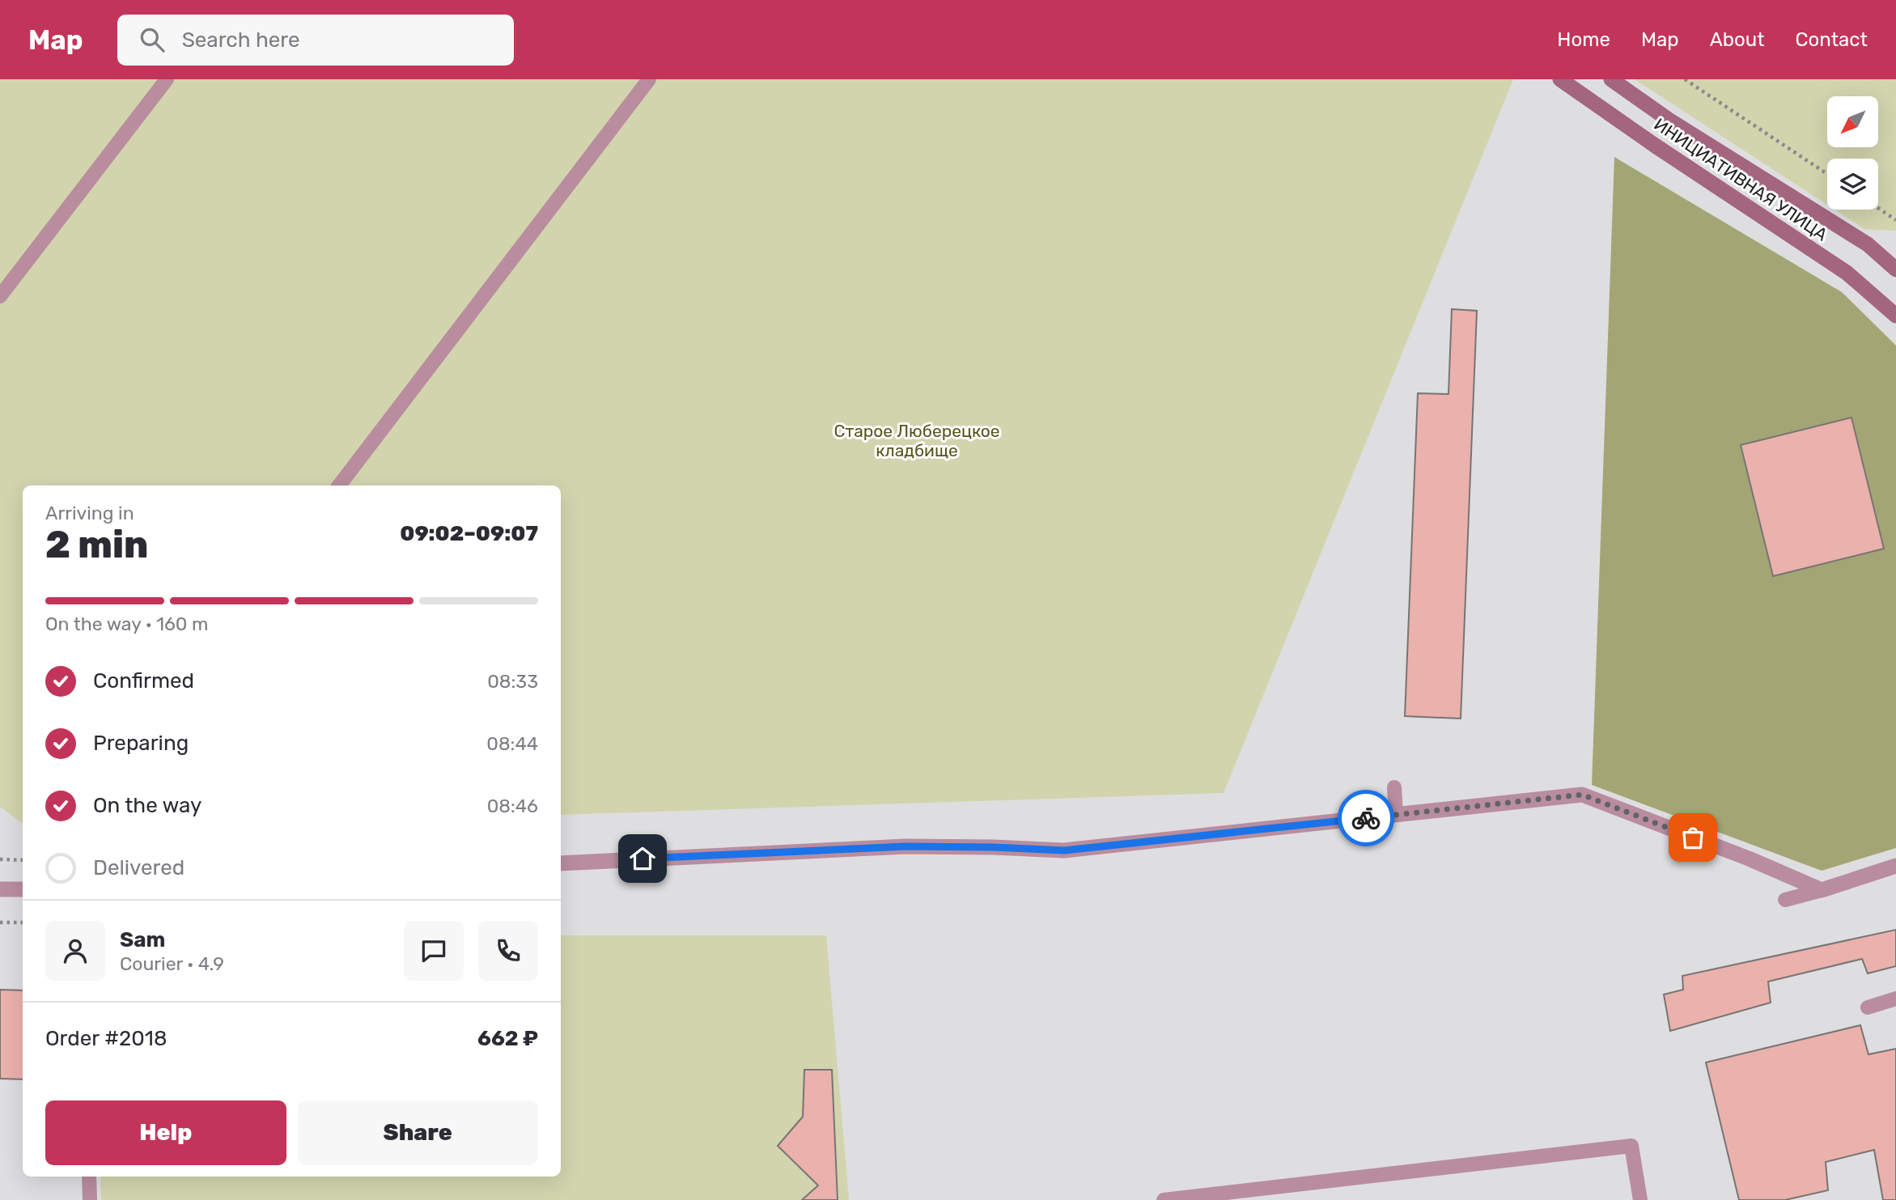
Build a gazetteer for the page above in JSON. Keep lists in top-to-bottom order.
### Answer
{
  "streets": {
    "main road": ["ИНИЦИАТИВНАЯ УЛИЦА"]
  },
  "parks": ["Старое Люберецкое кладбище"],
  "north": "bottom left",
  "page": {
    "header": "Map",
    "search": "Search here",
    "nav": [
      "Home",
      "Map",
      "About",
      "Contact"
    ],
    "heading": ["2 min", "Arriving in", "09:02–09:07"],
    "panel": [
      "Sam",
      "Courier · 4.9",
      "Order #2018",
      "662 ₽"
    ],
    "bar": "On the way · 160 m",
    "list": [
      ["Confirmed", "08:33"],
      ["Preparing", "08:44"],
      ["On the way", "08:46"],
      "Delivered"
    ],
    "buttons": ["Help", "Share"]
  }
}
